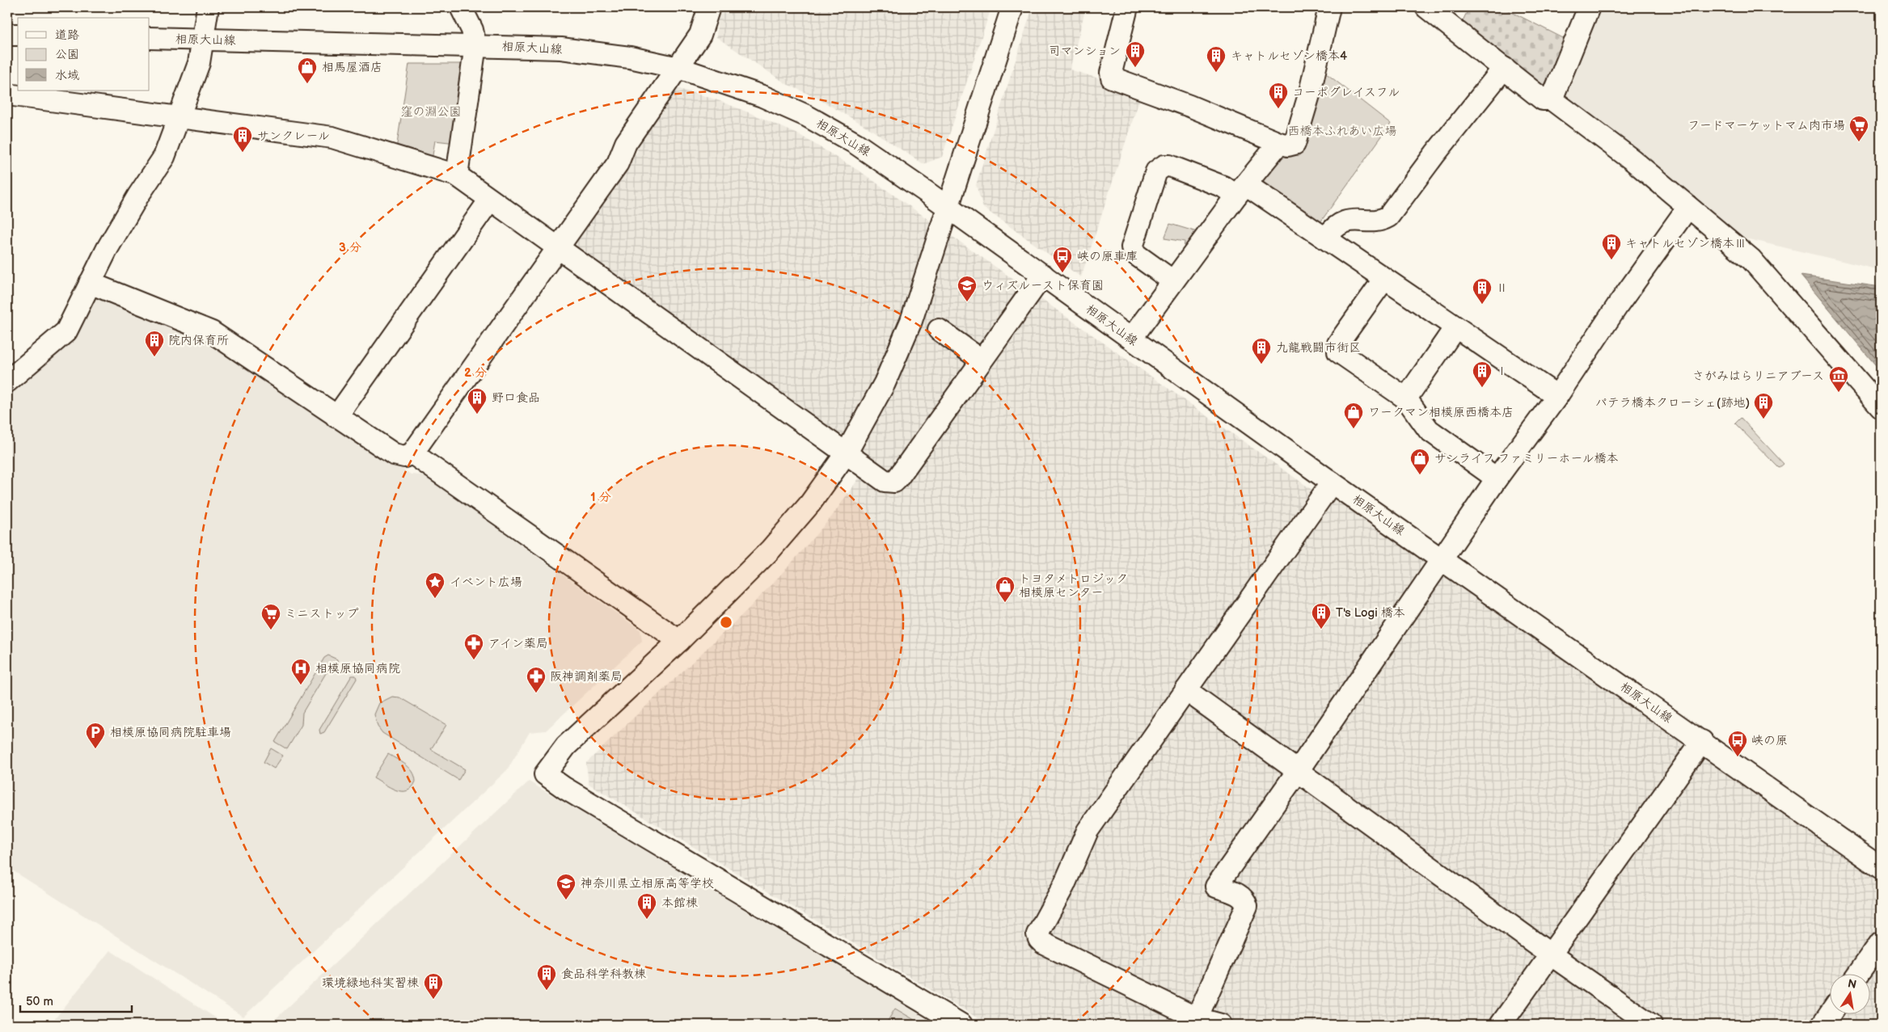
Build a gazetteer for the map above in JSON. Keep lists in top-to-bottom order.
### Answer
{
  "streets": {
    "street": ["相原大山線"]
  },
  "parks": ["窪の淵公園", "西橋本ふれあい広場"],
  "places": {
    "building": [
      "司マンション",
      "キャトルセゾン橋本4",
      "コーポグレイスフル",
      "サンクレール",
      "キャトルセゾン橋本Ⅲ",
      "Ⅱ",
      "院内保育所",
      "九龍戦闘市街区",
      "Ⅰ",
      "野口食品",
      "パテラ橋本クローシェ(跡地)",
      "T's Logi 橋本",
      "本館棟",
      "食品科学科教棟",
      "環境緑地科実習棟"
    ],
    "shop": [
      "相馬屋酒店",
      "ワークマン相模原西橋本店",
      "サンライフ ファミリーホール橋本",
      "トヨタメトロジック 相模原センター"
    ],
    "supermarket": ["フードマーケットマム肉市場", "ミニストップ"],
    "bus stop": ["峡の原車庫", "峡の原"],
    "school or university": ["ウィズルースト保育園", "神奈川県立相原高等学校"],
    "museum": ["さがみはらリニアブース"],
    "place": ["イベント広場"],
    "pharmacy": ["アイン薬局", "阪神調剤薬局"],
    "hospital": ["相模原協同病院"],
    "parking": ["相模原協同病院駐車場"]
  },
  "legend": ["道路", "公園", "水域"],
  "scale_bar": "50 m",
  "north": "top",
  "rings": ["3 分", "2 分", "1 分"]
}
